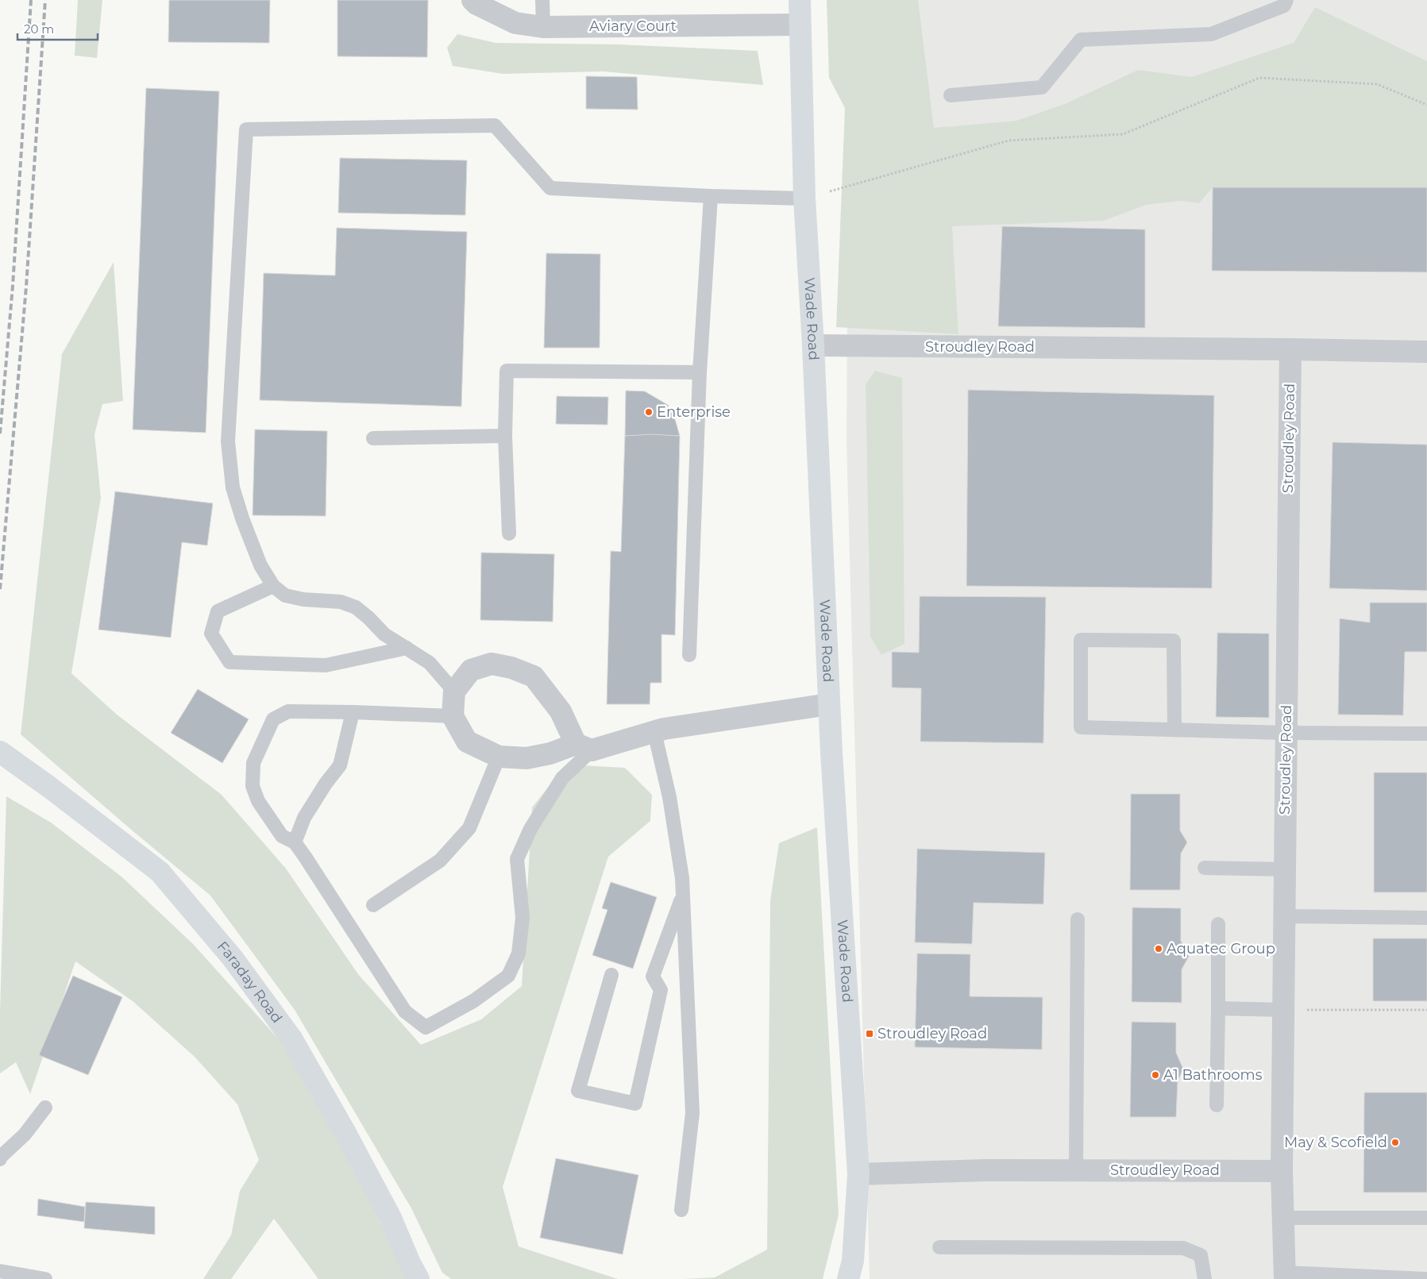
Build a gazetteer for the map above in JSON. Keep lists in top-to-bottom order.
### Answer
{
  "streets": {
    "street": [
      "Aviary Court",
      "Wade Road",
      "Stroudley Road",
      "Faraday Road"
    ]
  },
  "crossings": [
    ["Aviary Court", "Wade Road"],
    ["Wade Road", "Stroudley Road"]
  ],
  "places": {
    "other": [
      "Enterprise",
      "Aquatec Group",
      "A1 Bathrooms",
      "May & Scofield"
    ],
    "transit": ["Stroudley Road"]
  },
  "scale_bar": "20 m"
}
